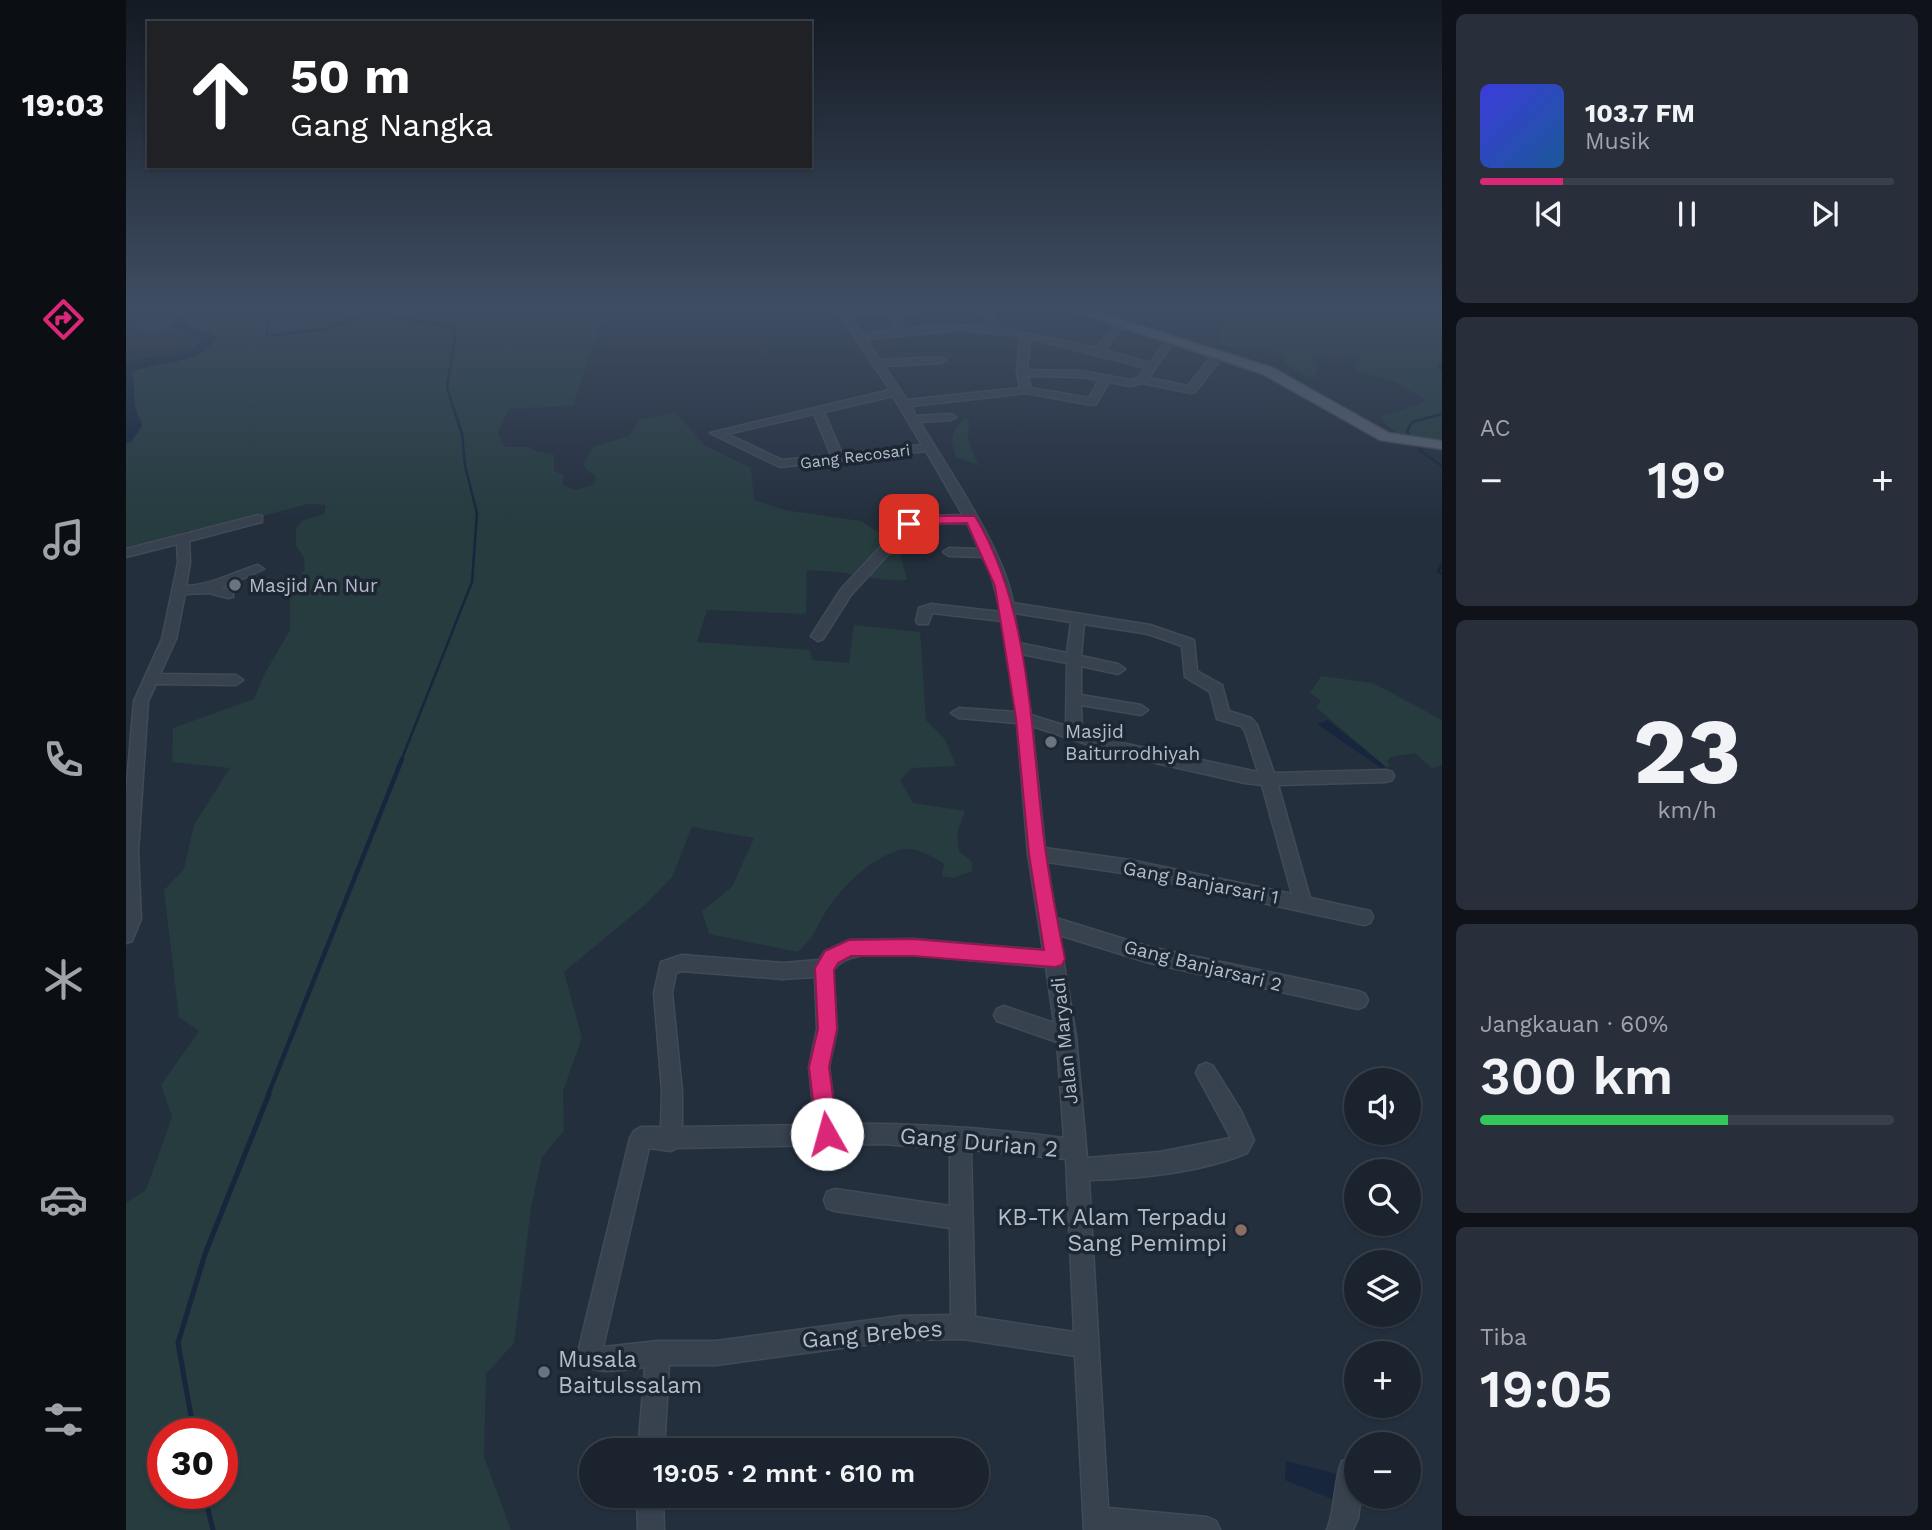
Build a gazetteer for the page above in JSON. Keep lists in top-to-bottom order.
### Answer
{
  "streets": {
    "street": [
      "Gang Recosari",
      "Gang Banjarsari 1",
      "Gang Banjarsari 2",
      "Jalan Maryadi",
      "Gang Durian 2",
      "Gang Brebes"
    ]
  },
  "crossings": [
    ["Gang Recosari", "Jalan Maryadi"],
    ["Gang Banjarsari 1", "Jalan Maryadi"],
    ["Gang Banjarsari 2", "Jalan Maryadi"],
    ["Jalan Maryadi", "Gang Durian 2"],
    ["Jalan Maryadi", "Gang Brebes"],
    ["Gang Durian 2", "Gang Brebes"]
  ],
  "places": [
    "Masjid An Nur",
    "Masjid Baiturrodhiyah",
    "KB-TK Alam Terpadu Sang Pemimpi",
    "Musala Baitulssalam"
  ],
  "page": {
    "tabs": "19:03",
    "turn": ["50 m", "Gang Nangka"],
    "song": ["103.7 FM", "Musik"],
    "tile": [
      "AC",
      ["23", "km/h"],
      ["Jangkauan · 60%", "300 km"],
      ["Tiba", "19:05"]
    ],
    "heat": ["−", "19°", "+"],
    "map_buttons": ["+", "−"],
    "limit": "30",
    "trip": "19:05 · 2 mnt · 610 m"
  }
}
